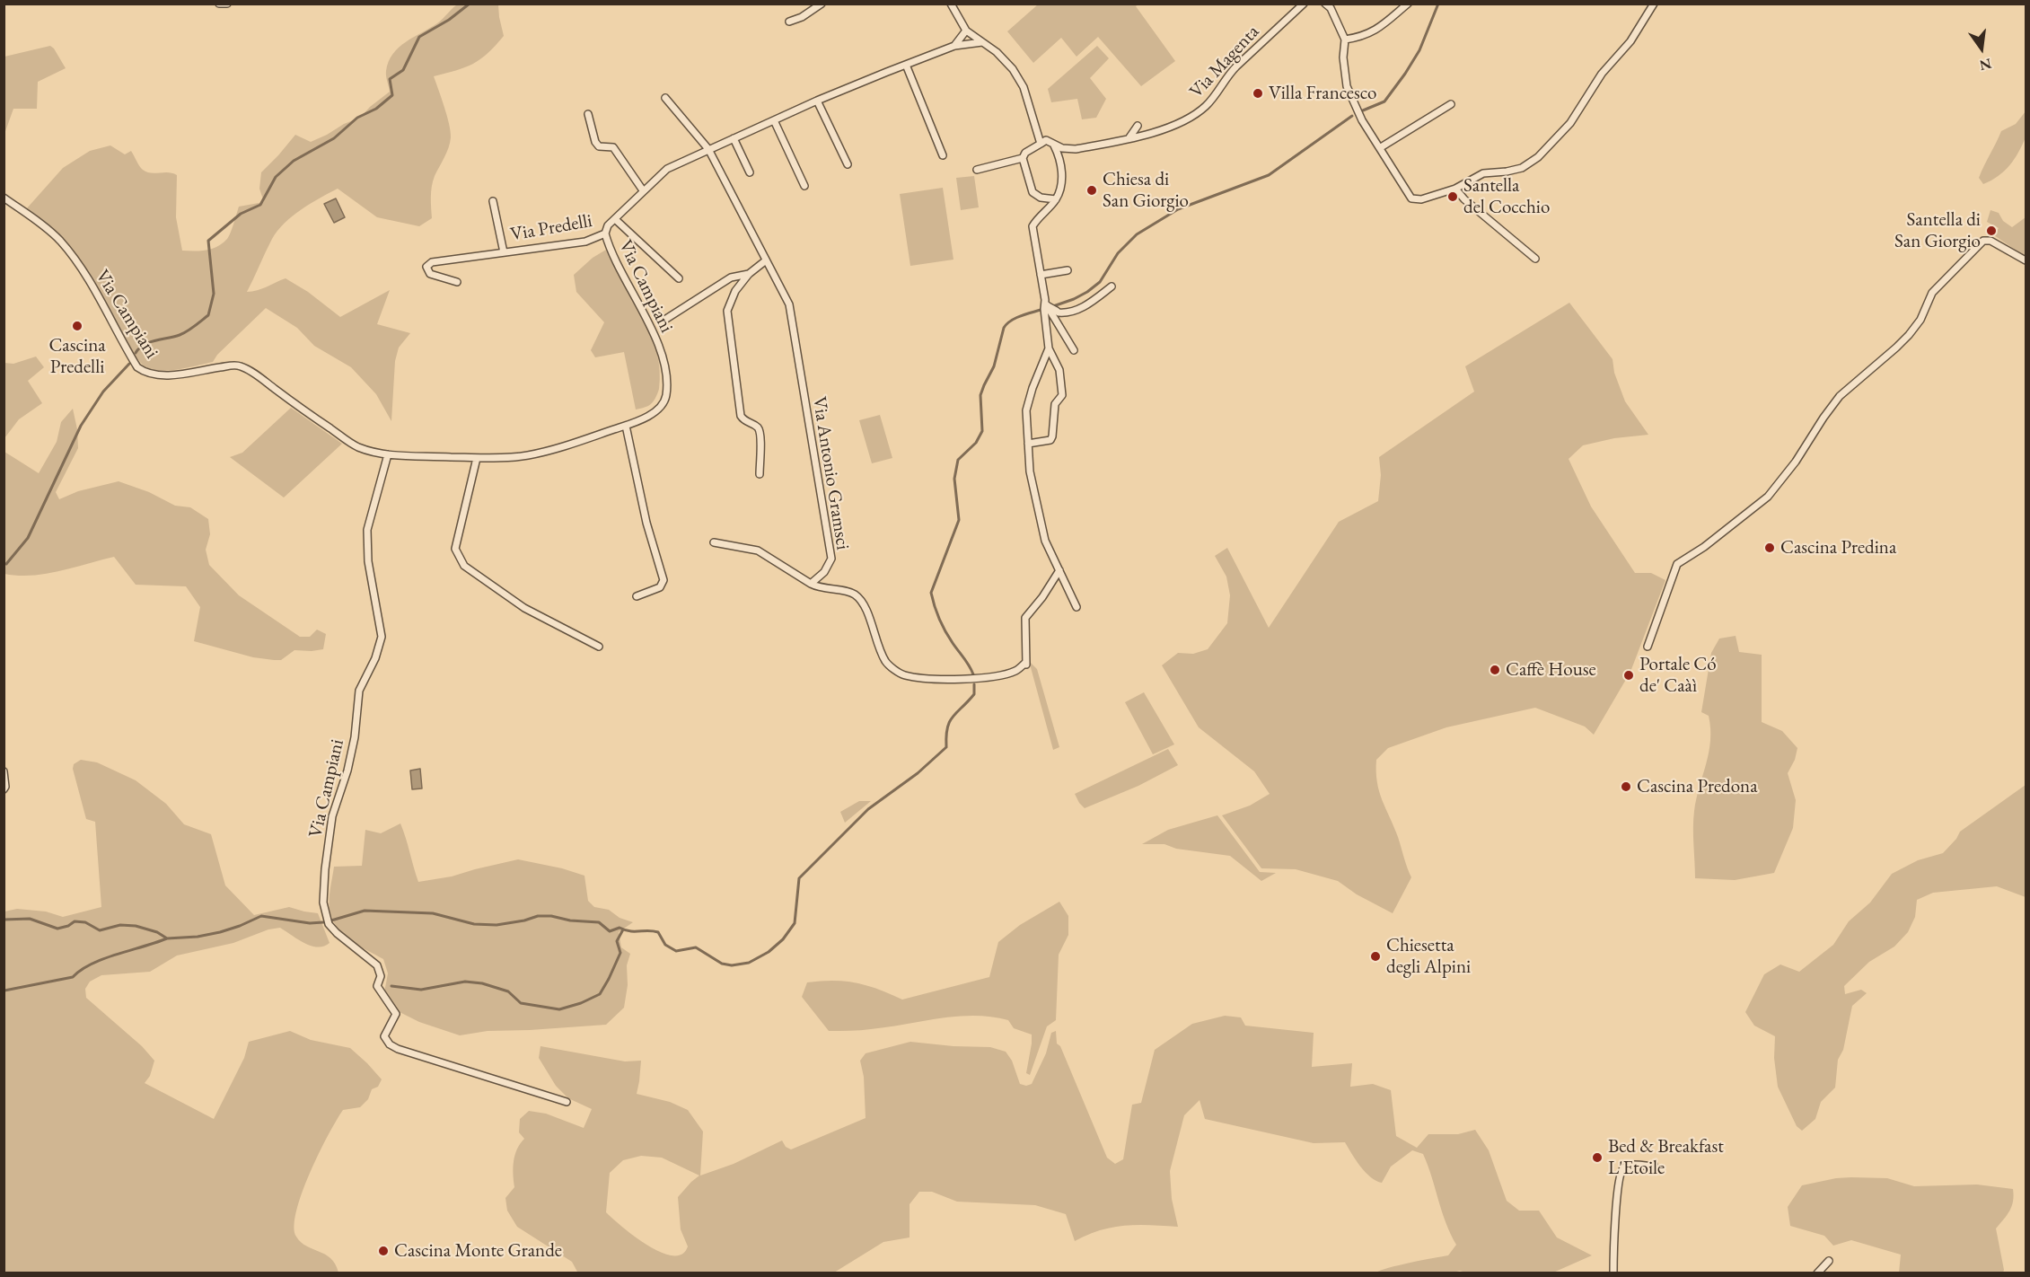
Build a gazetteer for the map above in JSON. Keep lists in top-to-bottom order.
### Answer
{
  "streets": {
    "street": [
      "Via Magenta",
      "Via Predelli",
      "Via Campiani",
      "Via Antonio Gramsci"
    ]
  },
  "crossings": [
    ["Via Predelli", "Via Campiani"]
  ],
  "places": [
    "Villa Francesco",
    "Chiesa di San Giorgio",
    "Santella del Cocchio",
    "Santella di San Giorgio",
    "Cascina Predelli",
    "Cascina Predina",
    "Caffè House",
    "Portale Có de' Caàì",
    "Cascina Predona",
    "Chiesetta degli Alpini",
    "Bed & Breakfast L'Etoile",
    "Cascina Monte Grande"
  ],
  "north": "bottom"
}
